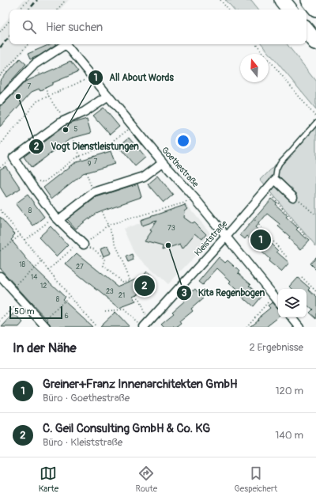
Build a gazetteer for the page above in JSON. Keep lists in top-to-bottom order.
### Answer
{
  "streets": {
    "street": ["Goethestraße", "Kleiststraße"]
  },
  "crossings": [
    ["Goethestraße", "Kleiststraße"]
  ],
  "places": ["Vogt Dienstleistungen", "All About Words", "Kita Regenbogen"],
  "house_numbers": [
    "7",
    "5",
    "7",
    "9",
    "8",
    "73",
    "18",
    "27",
    "14",
    "12",
    "23",
    "21",
    "8",
    "6"
  ],
  "scale_bar": "50 m",
  "north": "top",
  "page": {
    "search": "Hier suchen",
    "pins": ["1", "2"],
    "scale": "50 m",
    "heading": ["In der Nähe", "2 Ergebnisse"],
    "list": [
      {
        "mark": "1",
        "name": "Greiner+Franz Innenarchitekten GmbH",
        "note": "Büro · Goethestraße",
        "value": "120 m"
      },
      {
        "mark": "2",
        "name": "C. Geil Consulting GmbH & Co. KG",
        "note": "Büro · Kleiststraße",
        "value": "140 m"
      }
    ],
    "nav": ["Karte", "Route", "Gespeichert"]
  }
}
